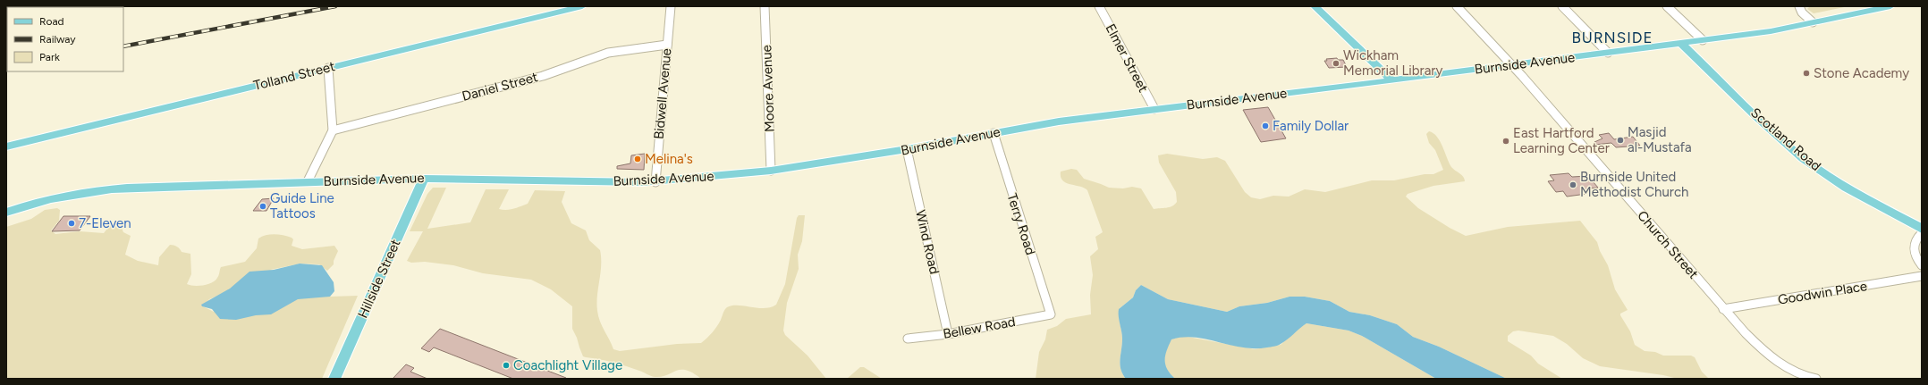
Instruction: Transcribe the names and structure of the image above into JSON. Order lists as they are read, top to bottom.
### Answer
{
  "streets": {
    "main road": [
      "Burnside Avenue",
      "Tolland Street",
      "Scotland Road",
      "Hillside Street"
    ],
    "street": [
      "Elmer Street",
      "Daniel Street",
      "Moore Avenue",
      "Bidwell Avenue",
      "Terry Road",
      "Wind Road",
      "Church Street",
      "Goodwin Place",
      "Bellew Road"
    ]
  },
  "crossings": [
    ["Elmer Street", "Burnside Avenue"],
    ["Burnside Avenue", "Moore Avenue"],
    ["Burnside Avenue", "Bidwell Avenue"],
    ["Burnside Avenue", "Scotland Road"],
    ["Burnside Avenue", "Terry Road"],
    ["Burnside Avenue", "Wind Road"],
    ["Burnside Avenue", "Church Street"],
    ["Burnside Avenue", "Hillside Street"],
    ["Daniel Street", "Bidwell Avenue"],
    ["Terry Road", "Bellew Road"],
    ["Wind Road", "Bellew Road"],
    ["Church Street", "Goodwin Place"]
  ],
  "districts": ["BURNSIDE"],
  "places": [
    "Wickham Memorial Library",
    "Stone Academy",
    "Family Dollar",
    "Masjid al-Mustafa",
    "East Hartford Learning Center",
    "Melina's",
    "Burnside United Methodist Church",
    "Guide Line Tattoos",
    "7-Eleven",
    "Coachlight Village"
  ],
  "legend": ["Road", "Railway", "Park"]
}
